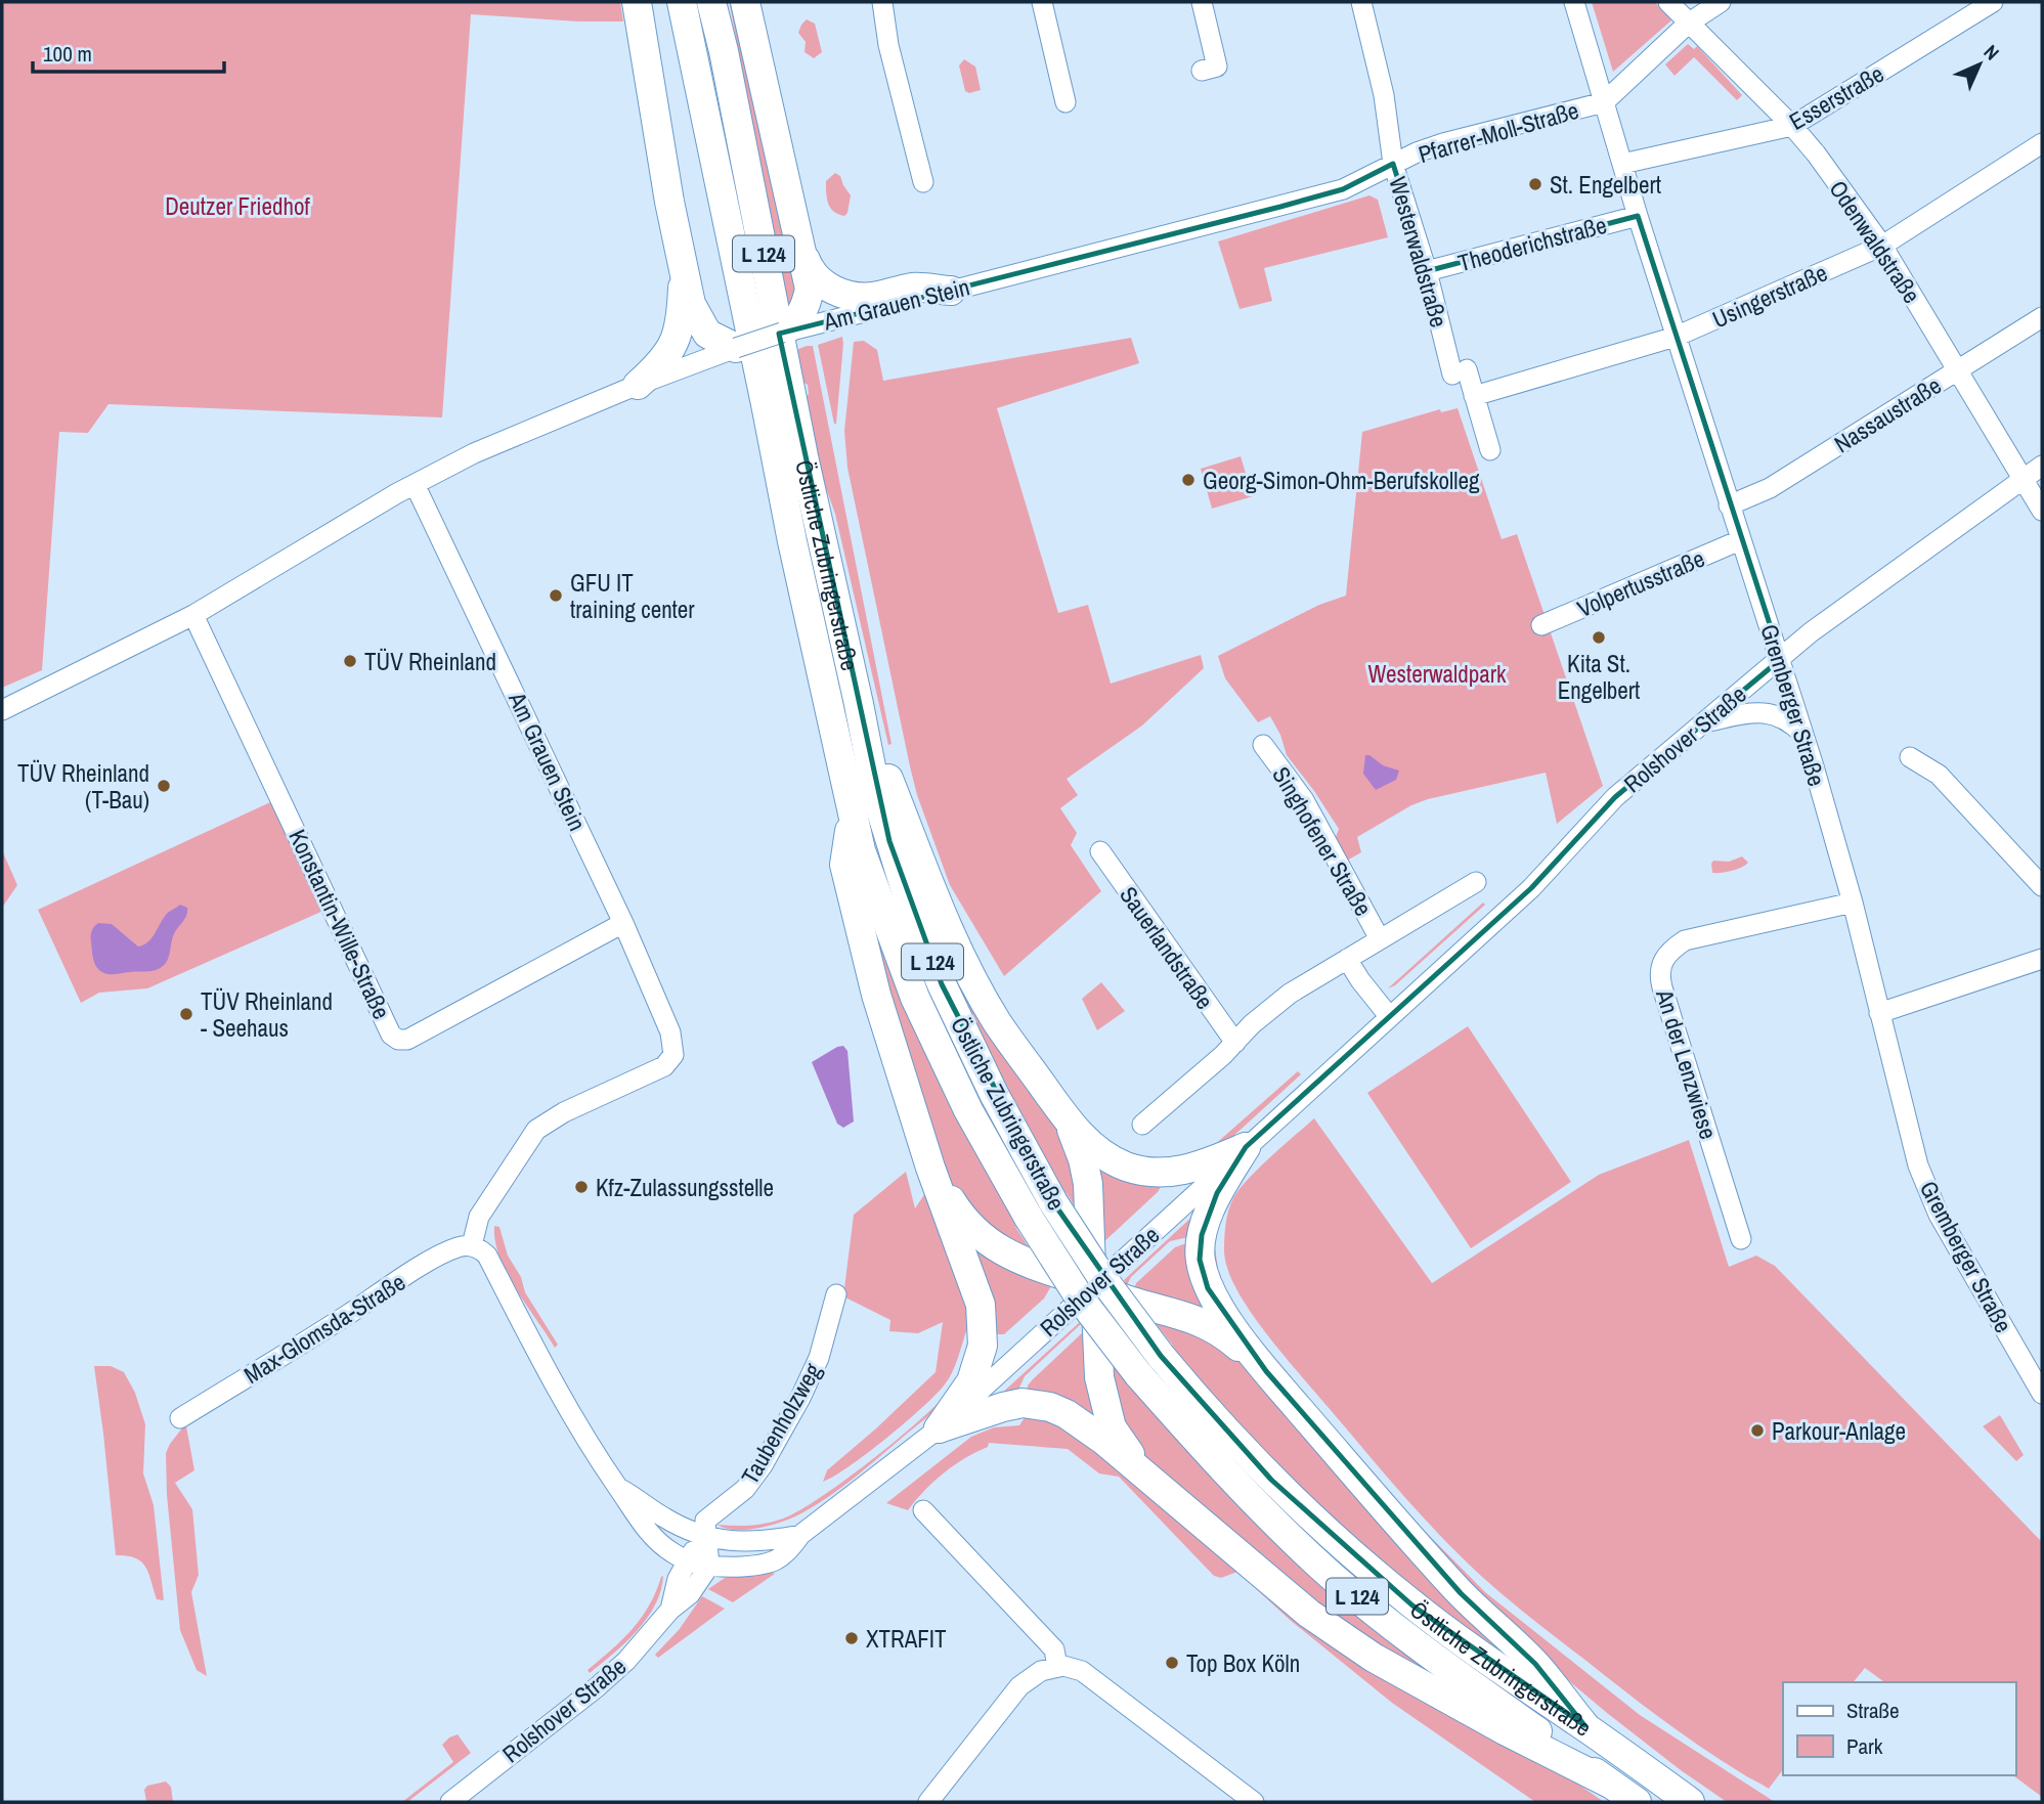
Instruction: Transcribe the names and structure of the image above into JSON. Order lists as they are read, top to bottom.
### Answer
{
  "streets": {
    "highway": ["L 124", "Östliche Zubringerstraße"],
    "street": [
      "Esserstraße",
      "Pfarrer-Moll-Straße",
      "Odenwaldstraße",
      "Theoderichstraße",
      "Westerwaldstraße",
      "Usingerstraße",
      "Am Grauen Stein",
      "Nassaustraße",
      "Volpertusstraße",
      "Gremberger Straße",
      "Rolshover Straße",
      "Singhofener Straße",
      "Konstantin-Wille-Straße",
      "Sauerlandstraße",
      "An der Lenzwiese",
      "Max-Glomsda-Straße",
      "Taubenholzweg"
    ]
  },
  "crossings": [
    ["Esserstraße", "Odenwaldstraße"],
    ["Esserstraße", "Gremberger Straße"],
    ["Pfarrer-Moll-Straße", "Westerwaldstraße"],
    ["Pfarrer-Moll-Straße", "Am Grauen Stein"],
    ["Pfarrer-Moll-Straße", "Gremberger Straße"],
    ["Odenwaldstraße", "Usingerstraße"],
    ["Odenwaldstraße", "Nassaustraße"],
    ["Odenwaldstraße", "Rolshover Straße"],
    ["Theoderichstraße", "Westerwaldstraße"],
    ["Theoderichstraße", "Gremberger Straße"],
    ["Westerwaldstraße", "Usingerstraße"],
    ["Westerwaldstraße", "Am Grauen Stein"],
    ["Usingerstraße", "Gremberger Straße"],
    ["Am Grauen Stein", "Konstantin-Wille-Straße"],
    ["Nassaustraße", "Gremberger Straße"],
    ["Volpertusstraße", "Gremberger Straße"],
    ["Gremberger Straße", "Rolshover Straße"],
    ["Gremberger Straße", "An der Lenzwiese"],
    ["Rolshover Straße", "Taubenholzweg"]
  ],
  "parks": ["Deutzer Friedhof", "Westerwaldpark"],
  "places": [
    "St. Engelbert",
    "Georg-Simon-Ohm-Berufskolleg",
    "GFU IT training center",
    "Kita St. Engelbert",
    "TÜV Rheinland",
    "TÜV Rheinland (T-Bau)",
    "TÜV Rheinland - Seehaus",
    "Kfz-Zulassungsstelle",
    "Parkour-Anlage",
    "XTRAFIT",
    "Top Box Köln"
  ],
  "legend": ["Straße", "Park"],
  "scale_bar": "100 m",
  "north": "top right"
}
